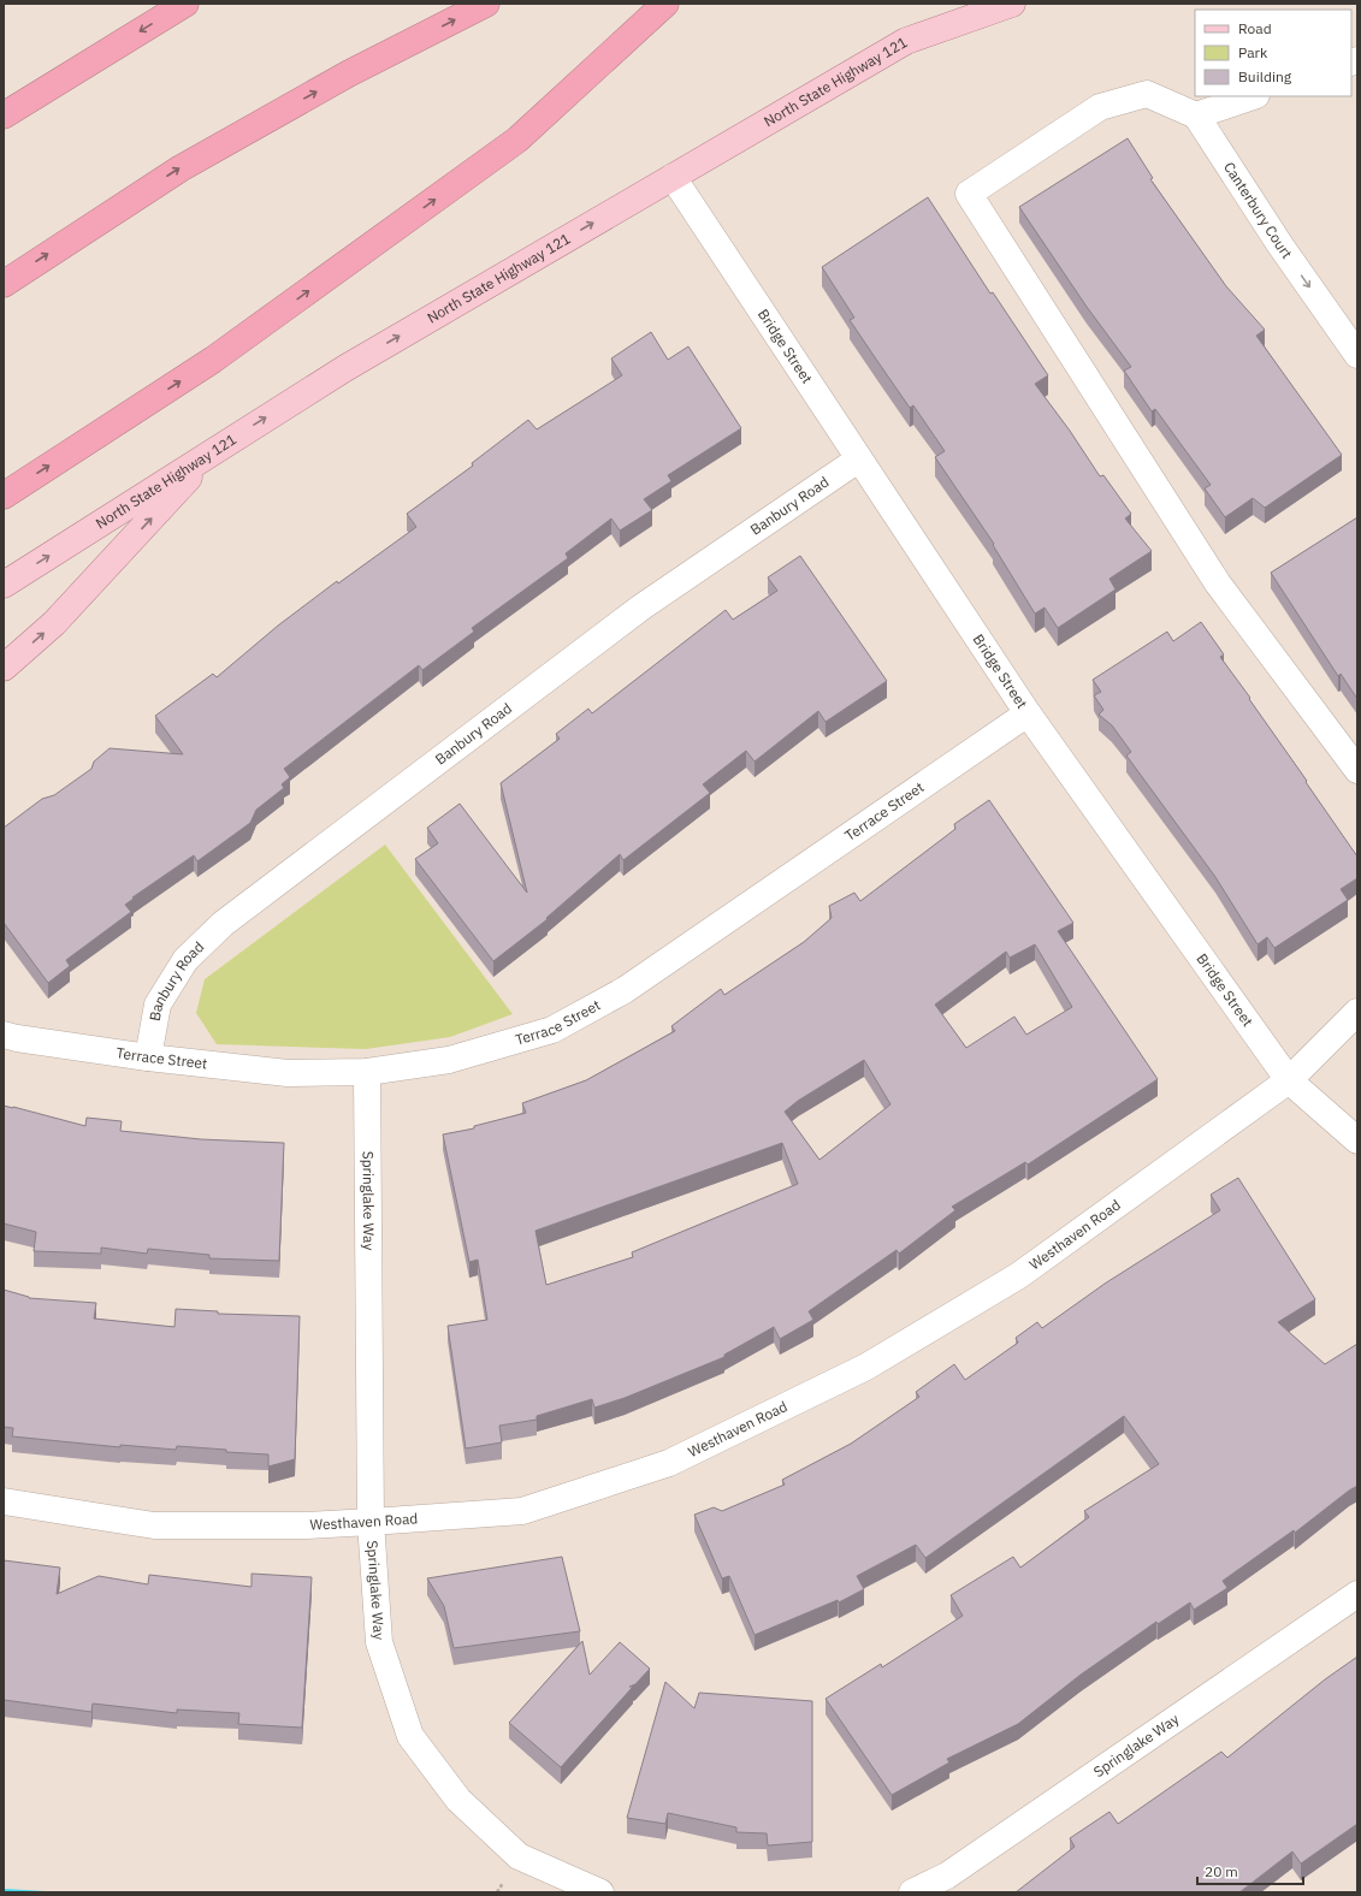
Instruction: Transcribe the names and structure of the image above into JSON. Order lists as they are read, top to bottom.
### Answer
{
  "streets": {
    "main road": ["North State Highway 121"],
    "street": [
      "Canterbury Court",
      "Bridge Street",
      "Banbury Road",
      "Terrace Street",
      "Springlake Way",
      "Westhaven Road"
    ]
  },
  "crossings": [
    ["North State Highway 121", "Bridge Street"],
    ["Bridge Street", "Banbury Road"],
    ["Bridge Street", "Terrace Street"],
    ["Bridge Street", "Westhaven Road"],
    ["Banbury Road", "Terrace Street"],
    ["Terrace Street", "Springlake Way"],
    ["Springlake Way", "Westhaven Road"]
  ],
  "one_way": ["Canterbury Court"],
  "legend": ["Road", "Park", "Building"],
  "scale_bar": "20 m"
}
